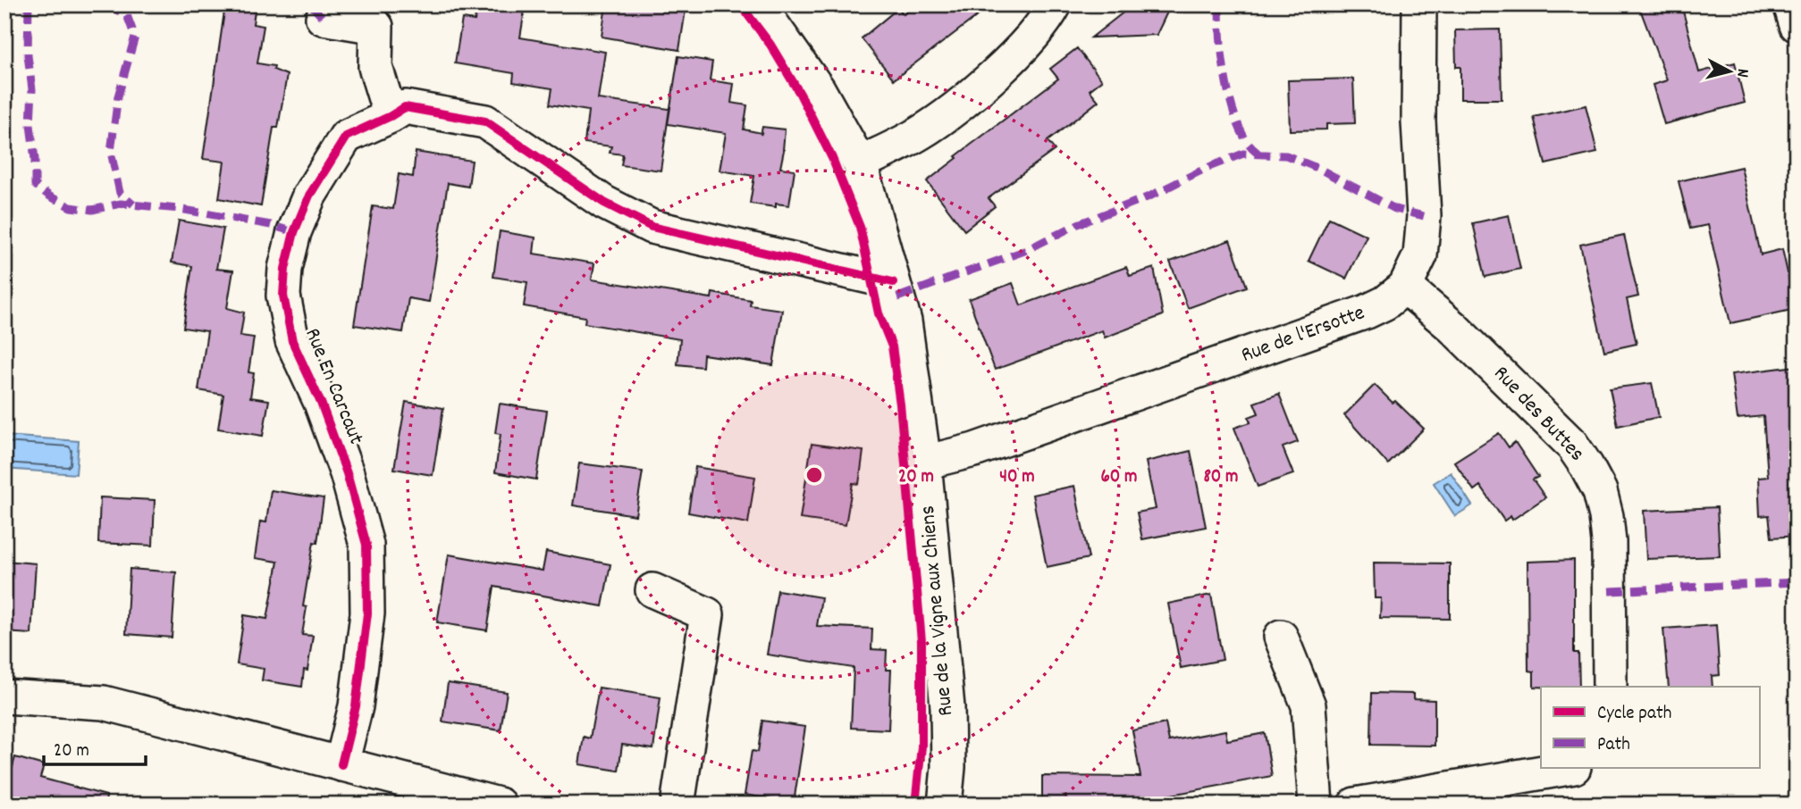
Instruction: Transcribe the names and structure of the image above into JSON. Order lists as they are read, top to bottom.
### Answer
{
  "streets": {
    "street": [
      "Rue de l'Ersotte",
      "Rue En Carcaut",
      "Rue des Buttes",
      "Rue de la Vigne aux Chiens"
    ]
  },
  "crossings": [
    ["Rue de l'Ersotte", "Rue des Buttes"],
    ["Rue de l'Ersotte", "Rue de la Vigne aux Chiens"],
    ["Rue En Carcaut", "Rue de la Vigne aux Chiens"]
  ],
  "legend": ["Cycle path", "Path"],
  "scale_bar": "20 m",
  "north": "right",
  "rings": [
    "20 m",
    "40 m",
    "60 m",
    "80 m"
  ]
}
